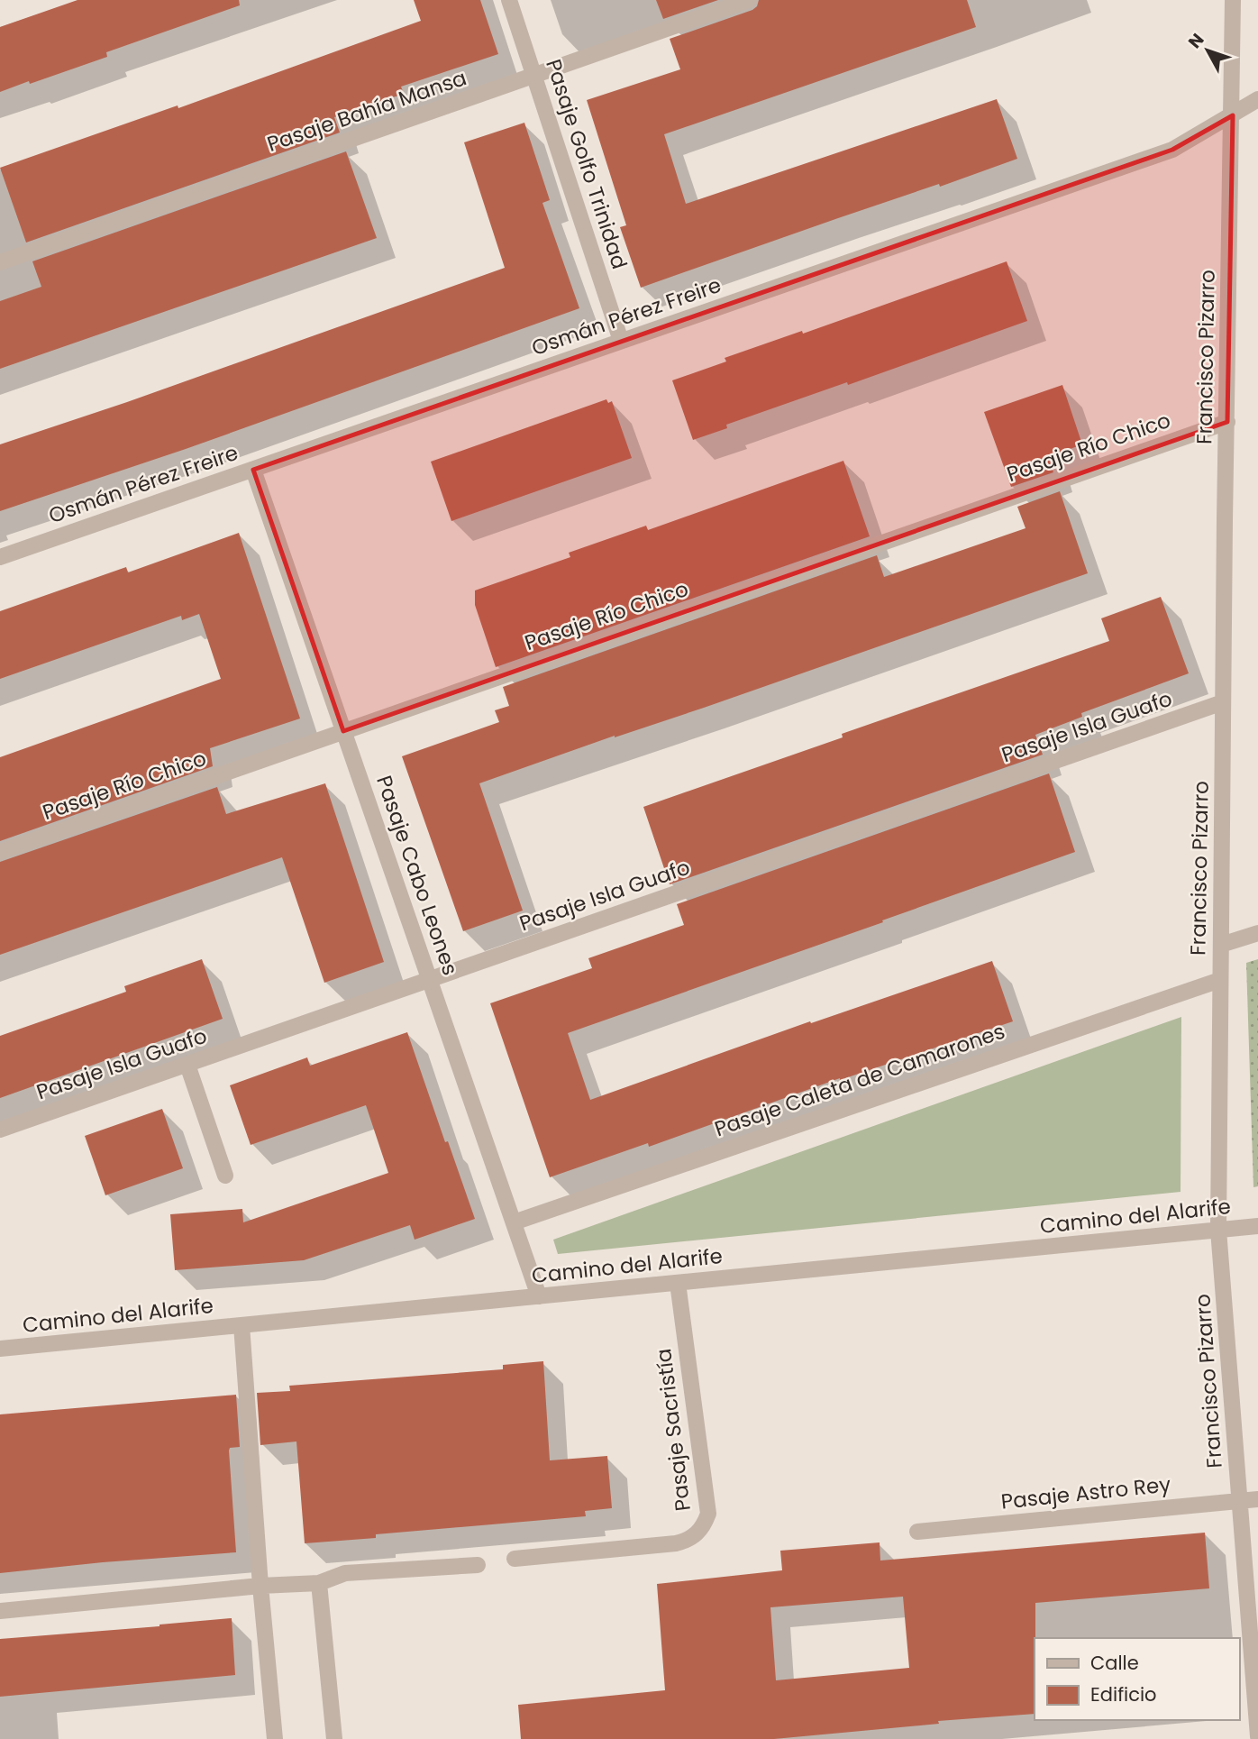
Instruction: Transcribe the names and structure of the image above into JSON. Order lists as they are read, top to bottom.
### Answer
{
  "streets": {
    "street": [
      "Pasaje Bahía Mansa",
      "Pasaje Golfo Trinidad",
      "Osmán Pérez Freire",
      "Francisco Pizarro",
      "Pasaje Río Chico",
      "Pasaje Isla Guafo",
      "Pasaje Cabo Leones",
      "Pasaje Caleta de Camarones",
      "Camino del Alarife",
      "Pasaje Sacristía",
      "Pasaje Astro Rey"
    ]
  },
  "crossings": [
    ["Pasaje Bahía Mansa", "Pasaje Golfo Trinidad"],
    ["Pasaje Golfo Trinidad", "Osmán Pérez Freire"],
    ["Osmán Pérez Freire", "Francisco Pizarro"],
    ["Osmán Pérez Freire", "Pasaje Cabo Leones"],
    ["Francisco Pizarro", "Pasaje Río Chico"],
    ["Francisco Pizarro", "Pasaje Isla Guafo"],
    ["Francisco Pizarro", "Pasaje Caleta de Camarones"],
    ["Francisco Pizarro", "Camino del Alarife"],
    ["Francisco Pizarro", "Pasaje Astro Rey"],
    ["Pasaje Río Chico", "Pasaje Cabo Leones"],
    ["Pasaje Isla Guafo", "Pasaje Cabo Leones"],
    ["Pasaje Cabo Leones", "Pasaje Caleta de Camarones"],
    ["Pasaje Cabo Leones", "Camino del Alarife"],
    ["Camino del Alarife", "Pasaje Sacristía"]
  ],
  "legend": ["Calle", "Edificio"],
  "north": "top left"
}
